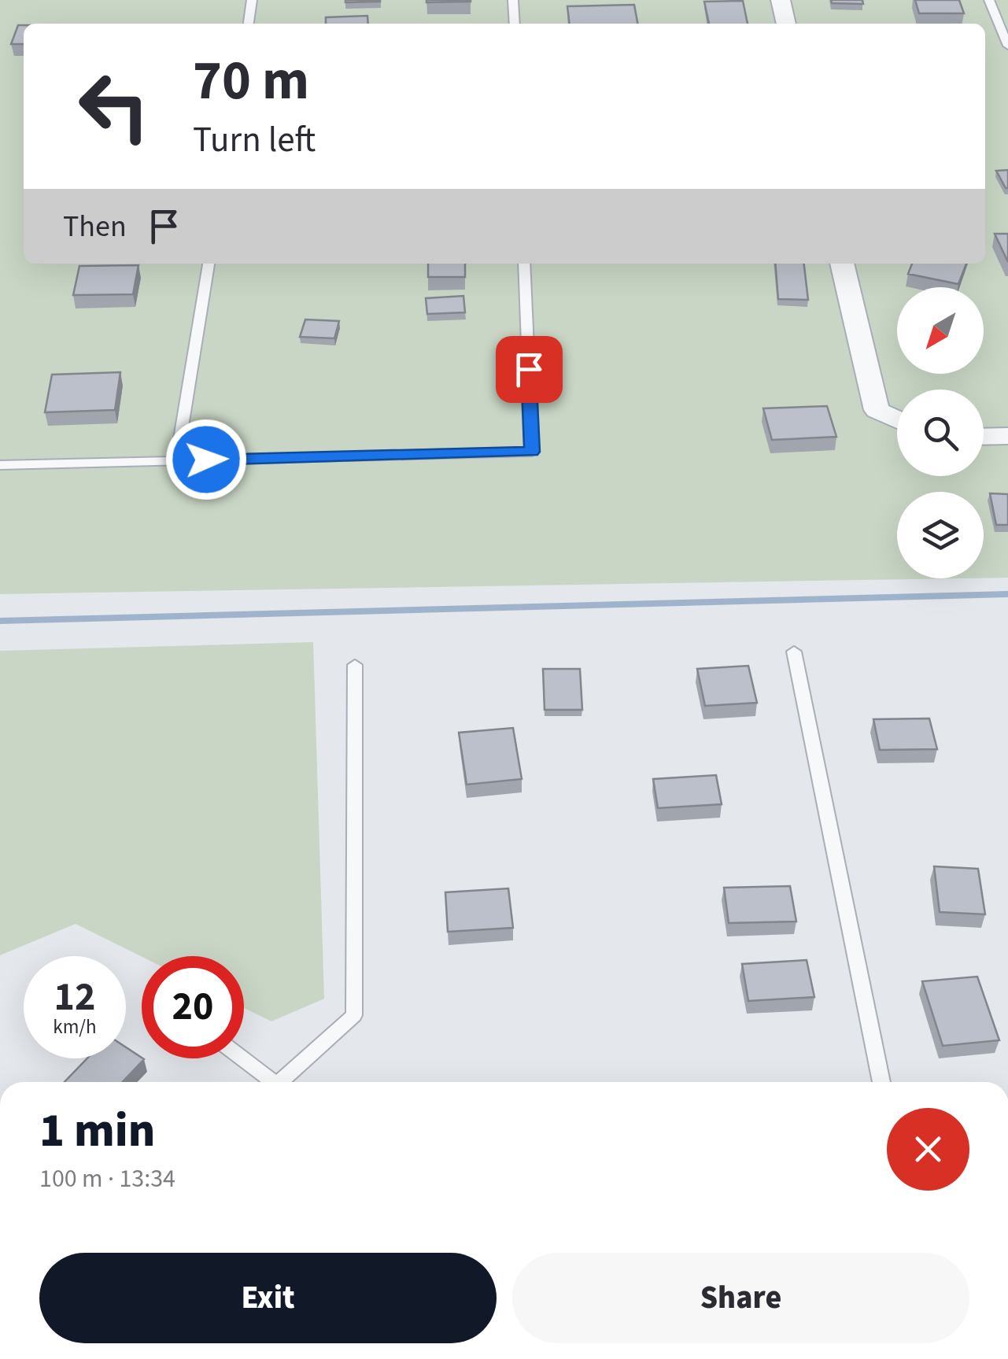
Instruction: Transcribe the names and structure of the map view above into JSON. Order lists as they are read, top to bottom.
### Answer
{
  "north": "bottom left",
  "page": {
    "turn": ["70 m", "Turn left"],
    "then": "Then",
    "speed": "12 km/h",
    "limit": "20",
    "heading": ["1 min", "100 m · 13:34"],
    "buttons": ["Exit", "Share"]
  }
}
